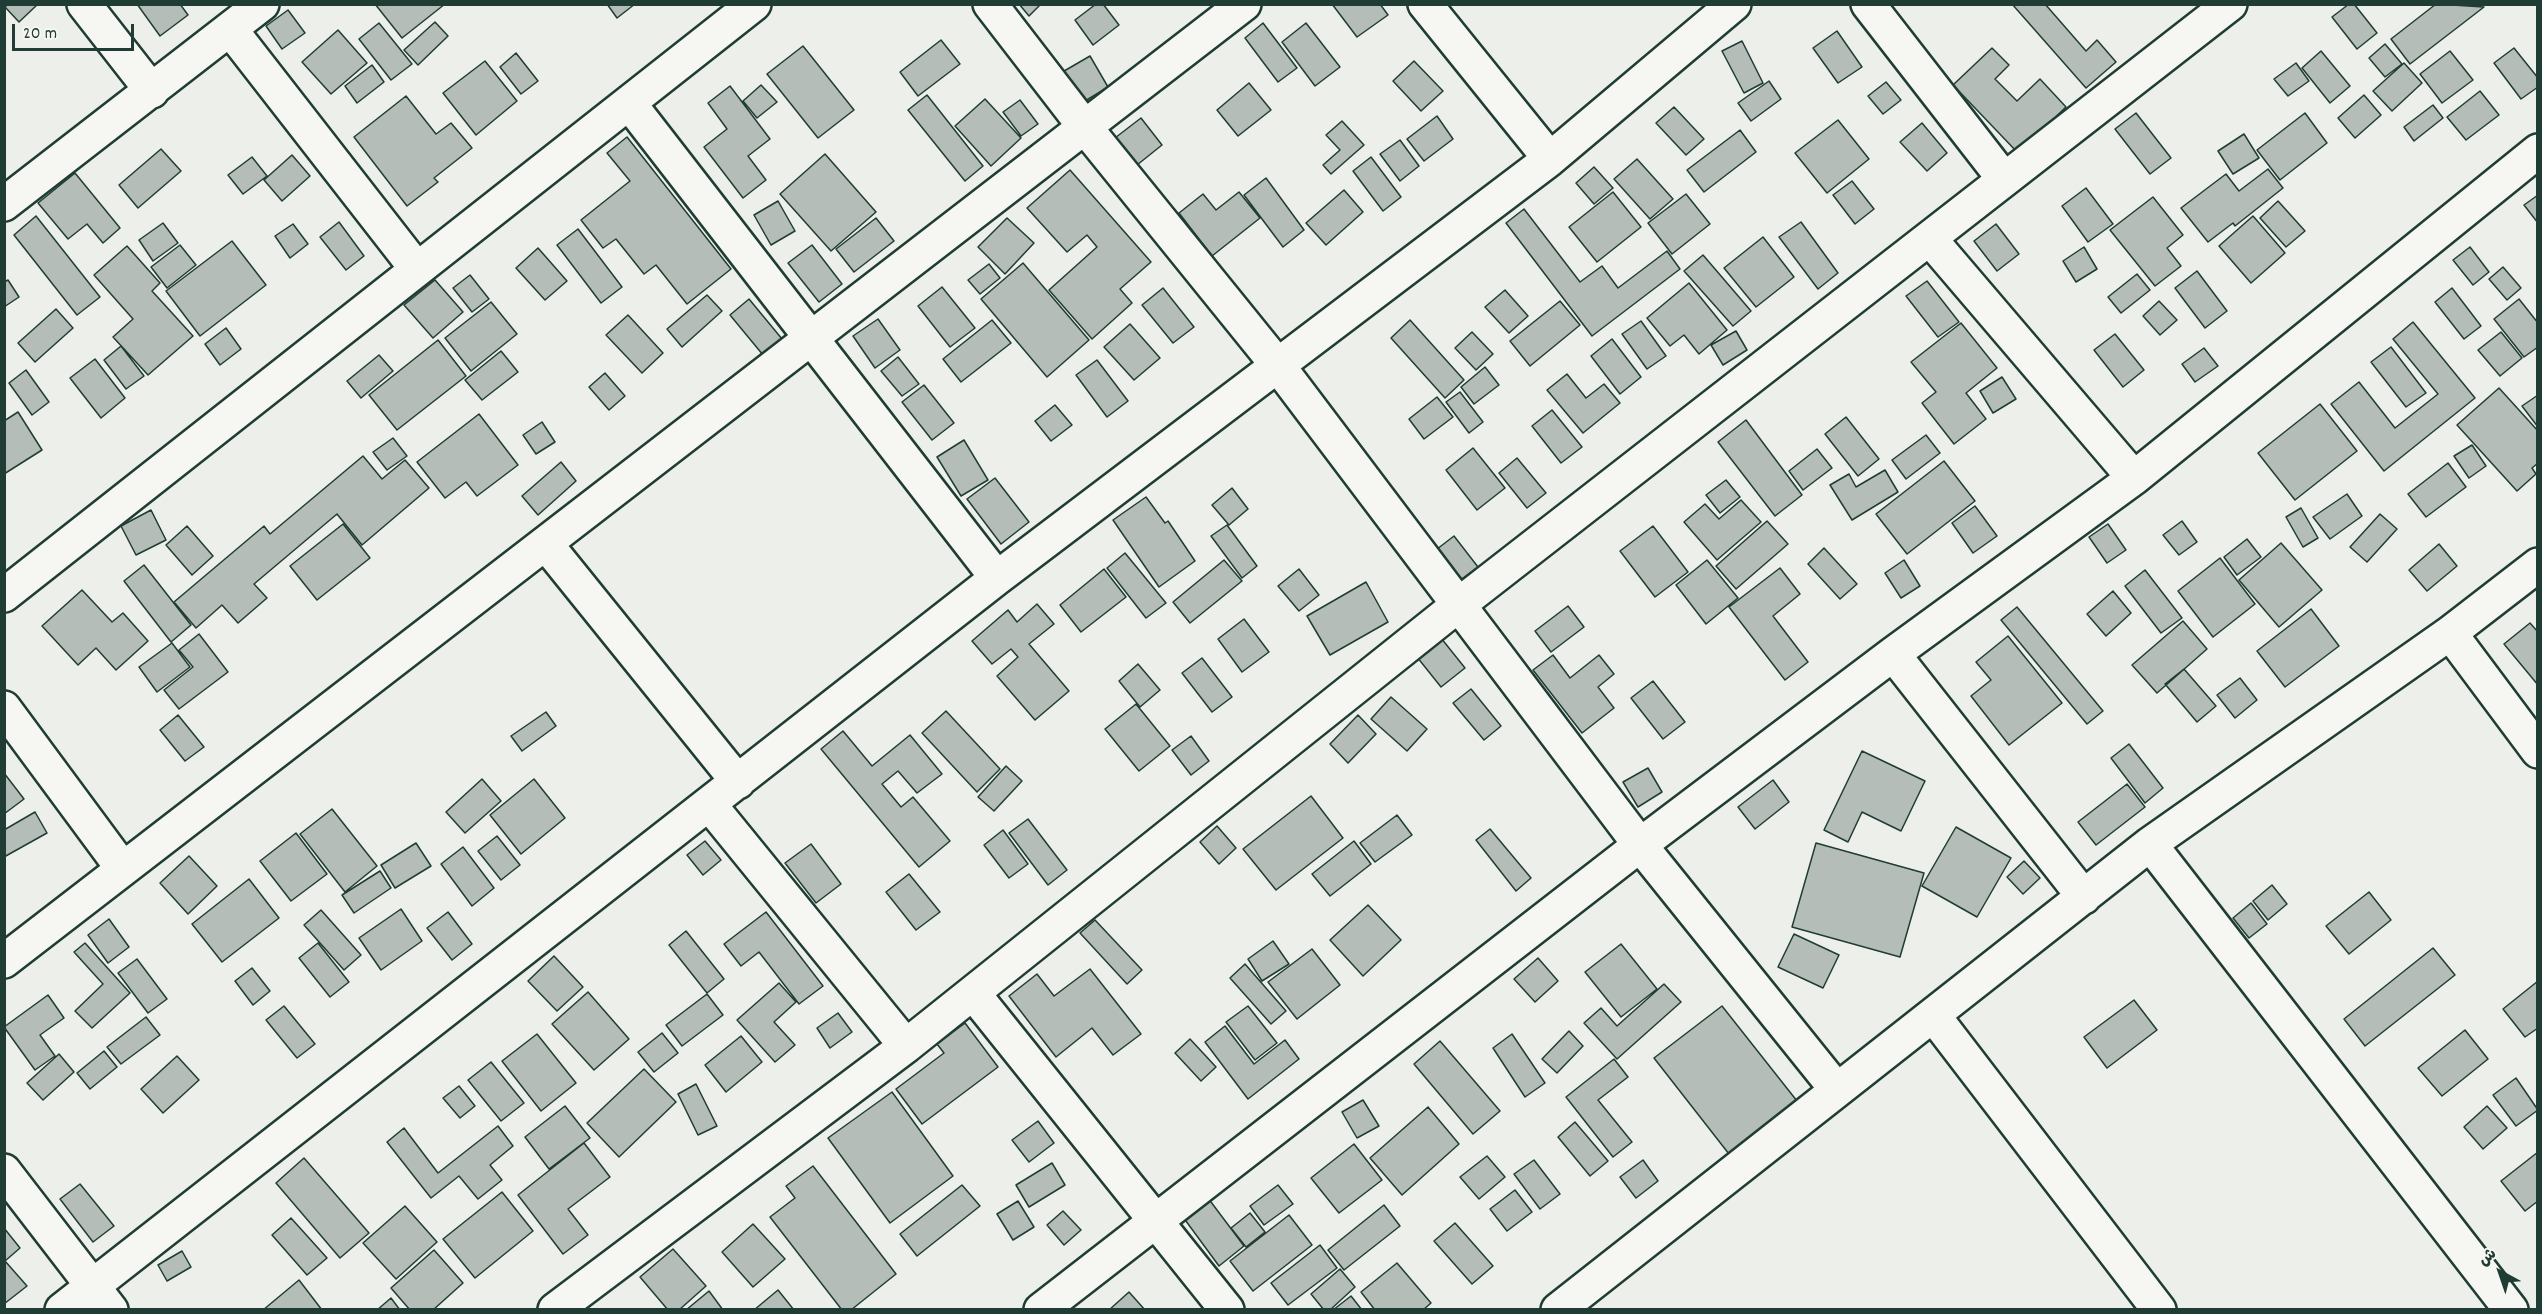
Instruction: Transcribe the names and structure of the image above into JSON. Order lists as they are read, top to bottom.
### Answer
{
  "scale_bar": "20 m",
  "north": "top left"
}
